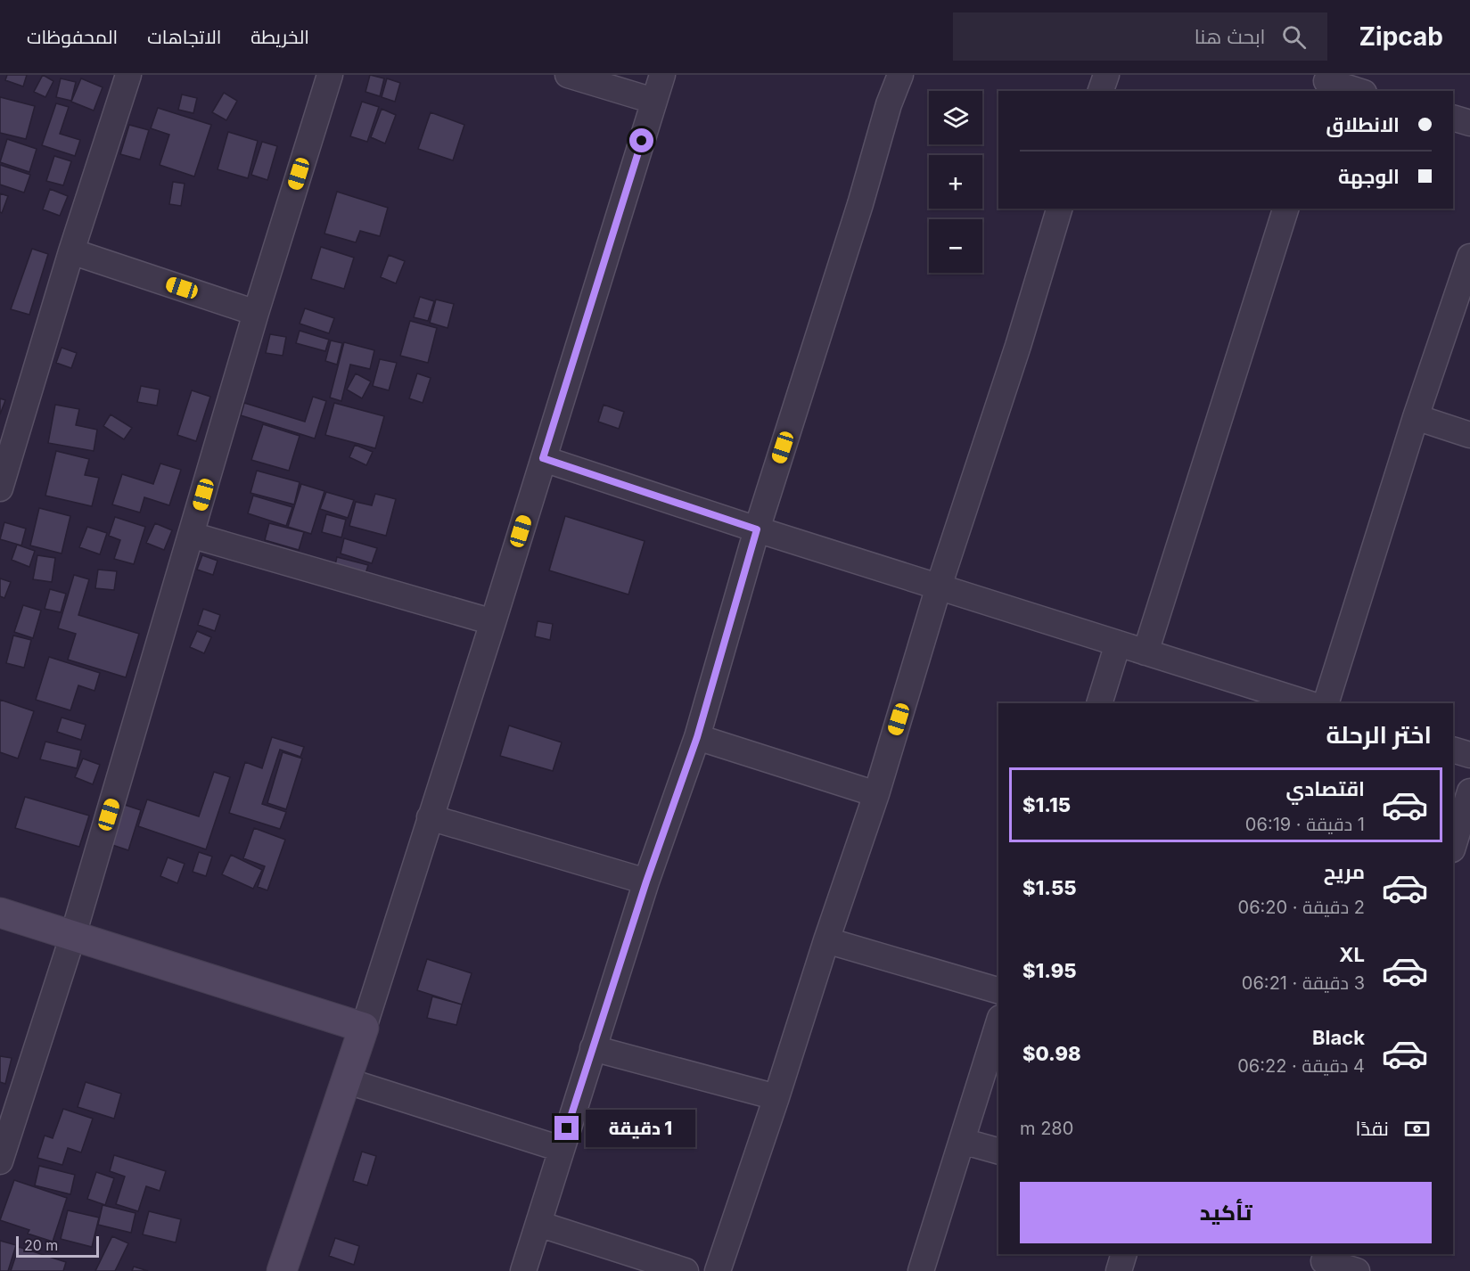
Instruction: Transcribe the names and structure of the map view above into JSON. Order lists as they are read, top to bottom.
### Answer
{
  "scale_bar": "20 m",
  "page": {
    "header": "Zipcab",
    "search": "ابحث هنا",
    "nav": ["الخريطة", "الاتجاهات", "المحفوظات"],
    "map_buttons": ["+", "−"],
    "banner": ["الانطلاق", "الوجهة"],
    "heading": "اختر الرحلة",
    "list": [
      {
        "name": "اقتصادي",
        "note": "1 دقيقة · 06:19",
        "value": "$1.15"
      },
      {
        "name": "مريح",
        "note": "2 دقيقة · 06:20",
        "value": "$1.55"
      },
      {
        "name": "XL",
        "note": "3 دقيقة · 06:21",
        "value": "$1.95"
      },
      {
        "name": "Black",
        "note": "4 دقيقة · 06:22",
        "value": "$0.98"
      }
    ],
    "pay": ["نقدًا", "280 m"],
    "bubble": "1 دقيقة",
    "buttons": "تأكيد",
    "scale": "20 m"
  }
}
